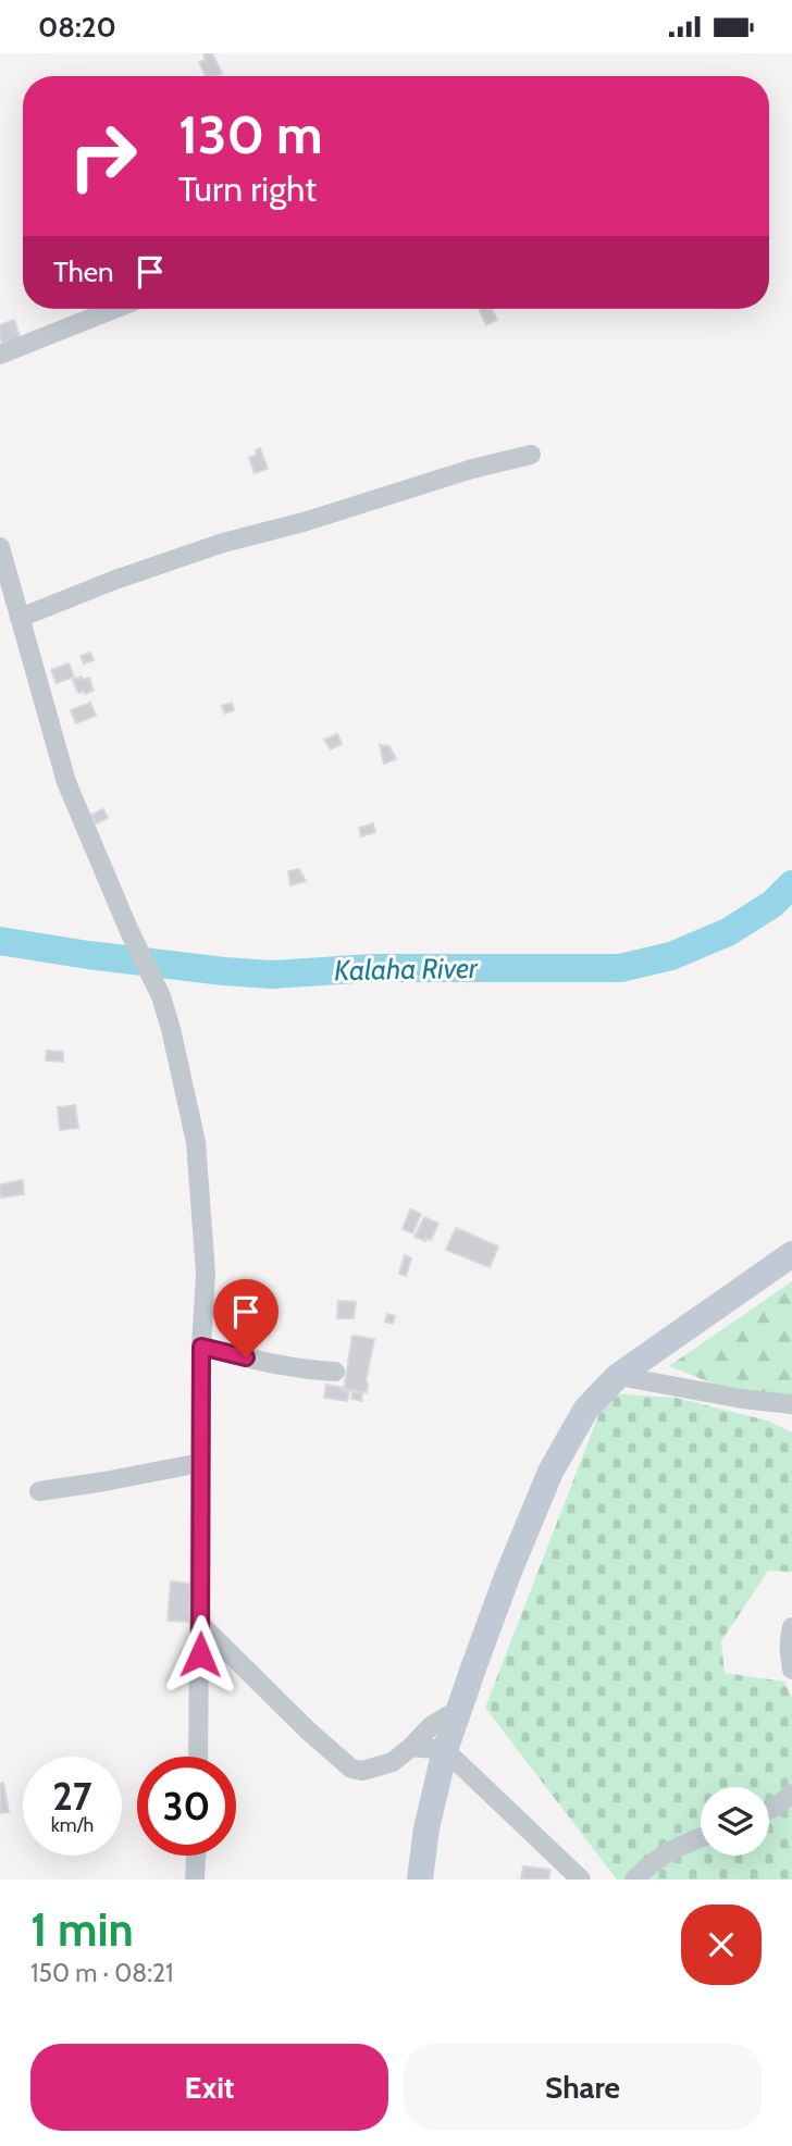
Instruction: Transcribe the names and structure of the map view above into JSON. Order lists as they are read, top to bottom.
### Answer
{
  "water": ["Kalaha River"],
  "page": {
    "status": "08:20",
    "turn": ["130 m", "Turn right"],
    "then": "Then",
    "speed": "27 km/h",
    "limit": "30",
    "heading": ["1 min", "150 m · 08:21"],
    "buttons": ["Exit", "Share"]
  }
}
